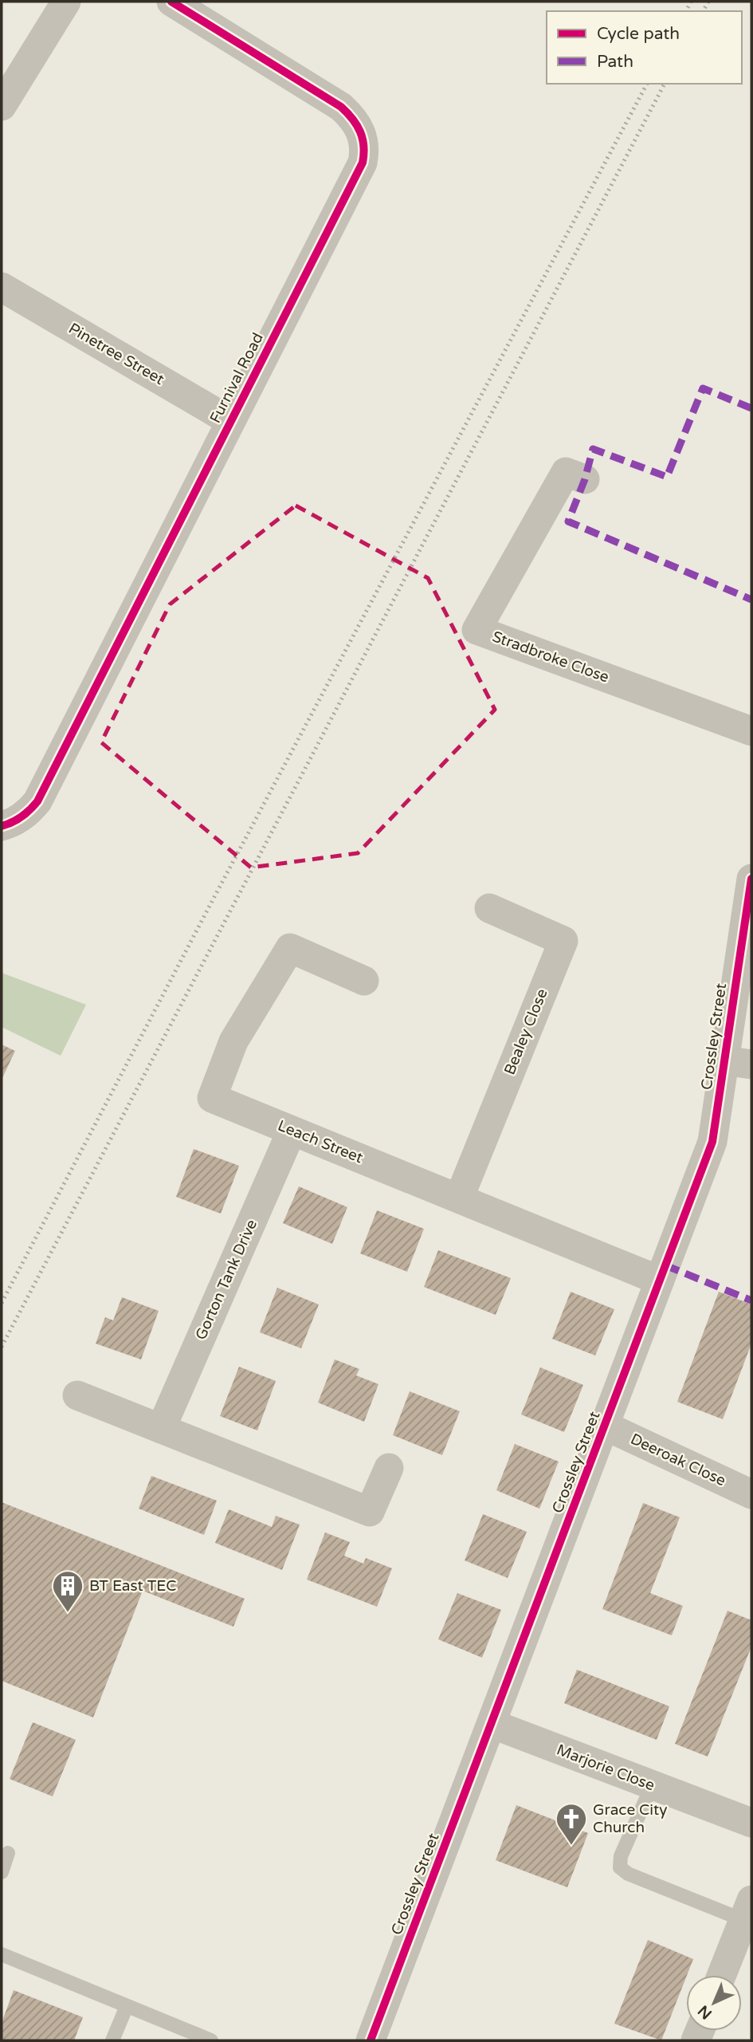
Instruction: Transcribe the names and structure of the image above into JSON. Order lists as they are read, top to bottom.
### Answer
{
  "streets": {
    "street": [
      "Pinetree Street",
      "Furnival Road",
      "Stradbroke Close",
      "Bealey Close",
      "Crossley Street",
      "Leach Street",
      "Gorton Tank Drive",
      "Deeroak Close",
      "Marjorie Close"
    ]
  },
  "crossings": [
    ["Pinetree Street", "Furnival Road"],
    ["Bealey Close", "Leach Street"],
    ["Crossley Street", "Leach Street"],
    ["Crossley Street", "Deeroak Close"],
    ["Crossley Street", "Marjorie Close"],
    ["Leach Street", "Gorton Tank Drive"]
  ],
  "places": {
    "building": ["BT East TEC"],
    "church": ["Grace City Church"]
  },
  "legend": ["Cycle path", "Path"],
  "north": "bottom left"
}
